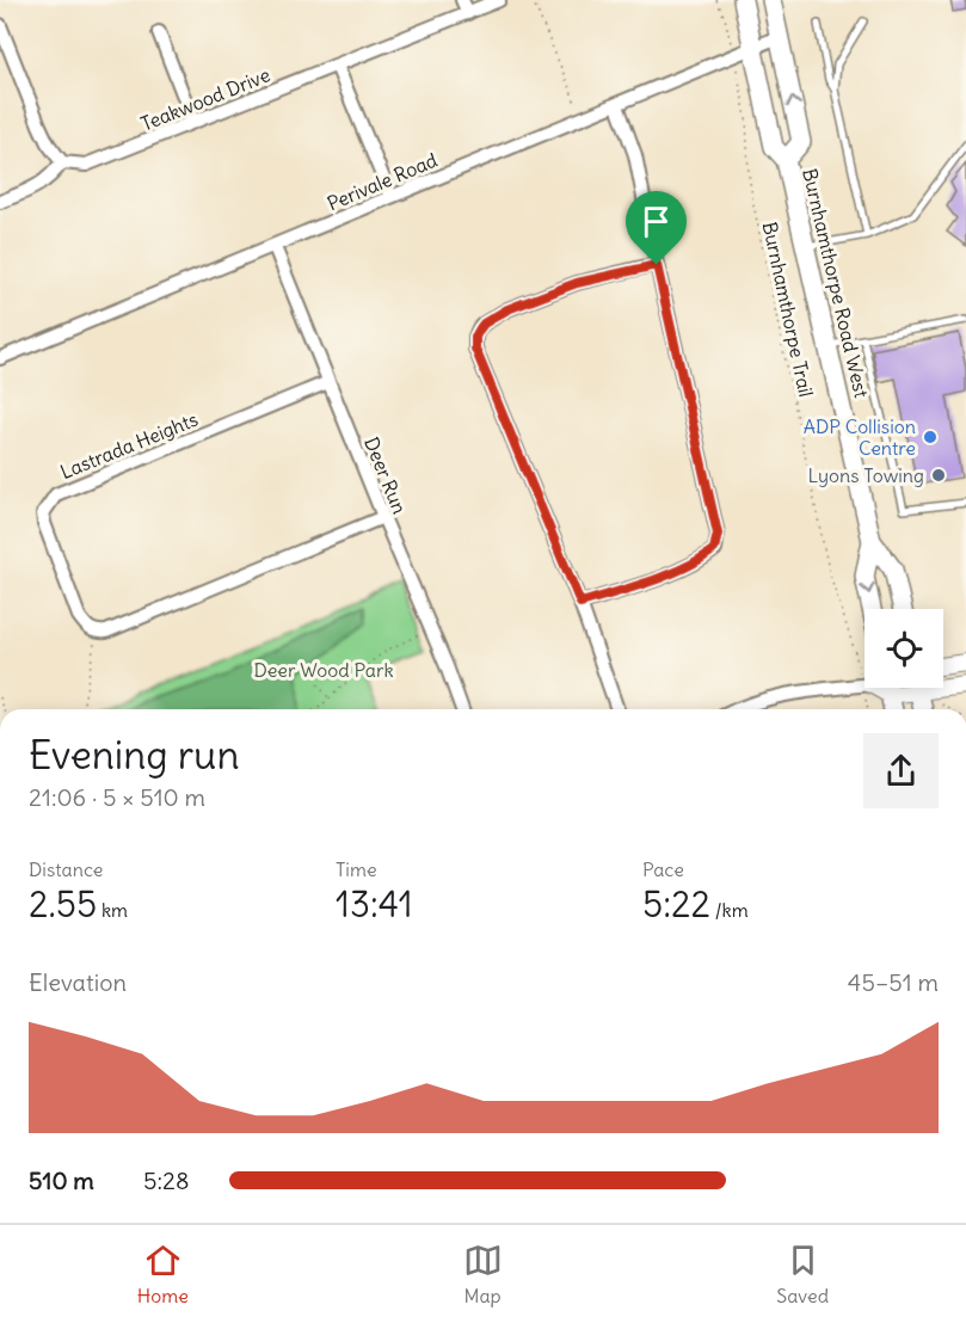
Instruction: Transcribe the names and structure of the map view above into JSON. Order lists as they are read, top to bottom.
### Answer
{
  "streets": {
    "main road": ["Burnhamthorpe Road West"],
    "street": [
      "Teakwood Drive",
      "Perivale Road",
      "Lastrada Heights",
      "Deer Run"
    ],
    "path": ["Burnhamthorpe Trail"]
  },
  "crossings": [
    ["Perivale Road", "Burnhamthorpe Road West"],
    ["Perivale Road", "Deer Run"],
    ["Lastrada Heights", "Deer Run"]
  ],
  "parks": ["Deer Wood Park"],
  "places": ["ADP Collision Centre", "Lyons Towing"],
  "page": {
    "heading": ["Evening run", "21:06 · 5 × 510 m"],
    "stats": [
      ["Distance", "2.55 km"],
      ["Time", "13:41"],
      ["Pace", "5:22 /km"]
    ],
    "chart": ["Elevation", "45–51 m"],
    "list": [
      {
        "name": "510 m",
        "note": "5:28"
      }
    ],
    "tabs": ["Home", "Map", "Saved"]
  }
}
